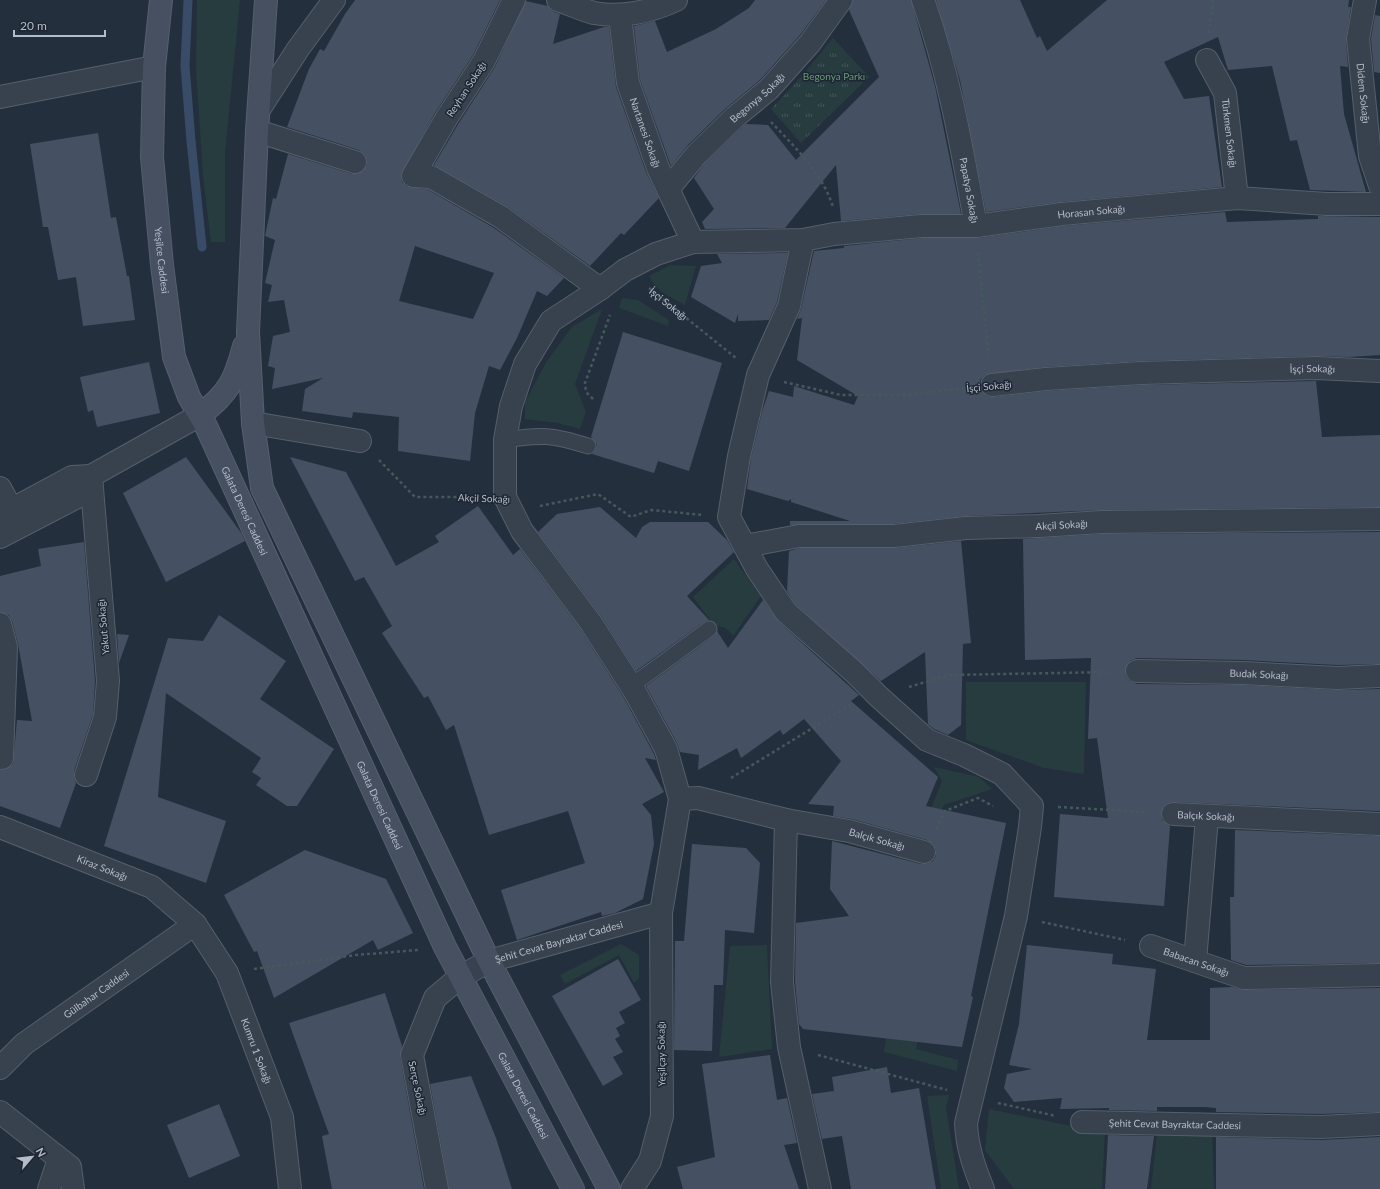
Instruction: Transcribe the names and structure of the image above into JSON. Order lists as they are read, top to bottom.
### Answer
{
  "streets": {
    "main road": ["Yeşilce Caddesi", "Galata Deresi Caddesi"],
    "street": [
      "Reyhan Sokağı",
      "Didem Sokağı",
      "Begonya Sokağı",
      "Nartanesi Sokağı",
      "Türkmen Sokağı",
      "Papatya Sokağı",
      "Horasan Sokağı",
      "İşçi Sokağı",
      "Akçil Sokağı",
      "Yakut Sokağı",
      "Budak Sokağı",
      "Balçık Sokağı",
      "Kiraz Sokağı",
      "Şehit Cevat Bayraktar Caddesi",
      "Babacan Sokağı",
      "Gülbahar Caddesi",
      "Kumru 1 Sokağı",
      "Yeşilçay Sokağı",
      "Serçe Sokağı"
    ]
  },
  "crossings": [
    ["Reyhan Sokağı", "Horasan Sokağı"],
    ["Begonya Sokağı", "Nartanesi Sokağı"],
    ["Nartanesi Sokağı", "Horasan Sokağı"],
    ["Türkmen Sokağı", "Horasan Sokağı"],
    ["Papatya Sokağı", "Horasan Sokağı"],
    ["Papatya Sokağı", "İşçi Sokağı"],
    ["Horasan Sokağı", "Akçil Sokağı"],
    ["Yeşilce Caddesi", "Galata Deresi Caddesi"],
    ["Galata Deresi Caddesi", "Şehit Cevat Bayraktar Caddesi"],
    ["Galata Deresi Caddesi", "Serçe Sokağı"],
    ["Balçık Sokağı", "Yeşilçay Sokağı"],
    ["Kiraz Sokağı", "Gülbahar Caddesi"],
    ["Kiraz Sokağı", "Kumru 1 Sokağı"],
    ["Şehit Cevat Bayraktar Caddesi", "Yeşilçay Sokağı"],
    ["Şehit Cevat Bayraktar Caddesi", "Serçe Sokağı"],
    ["Gülbahar Caddesi", "Kumru 1 Sokağı"]
  ],
  "parks": ["Begonya Parkı"],
  "scale_bar": "20 m",
  "north": "top right"
}
